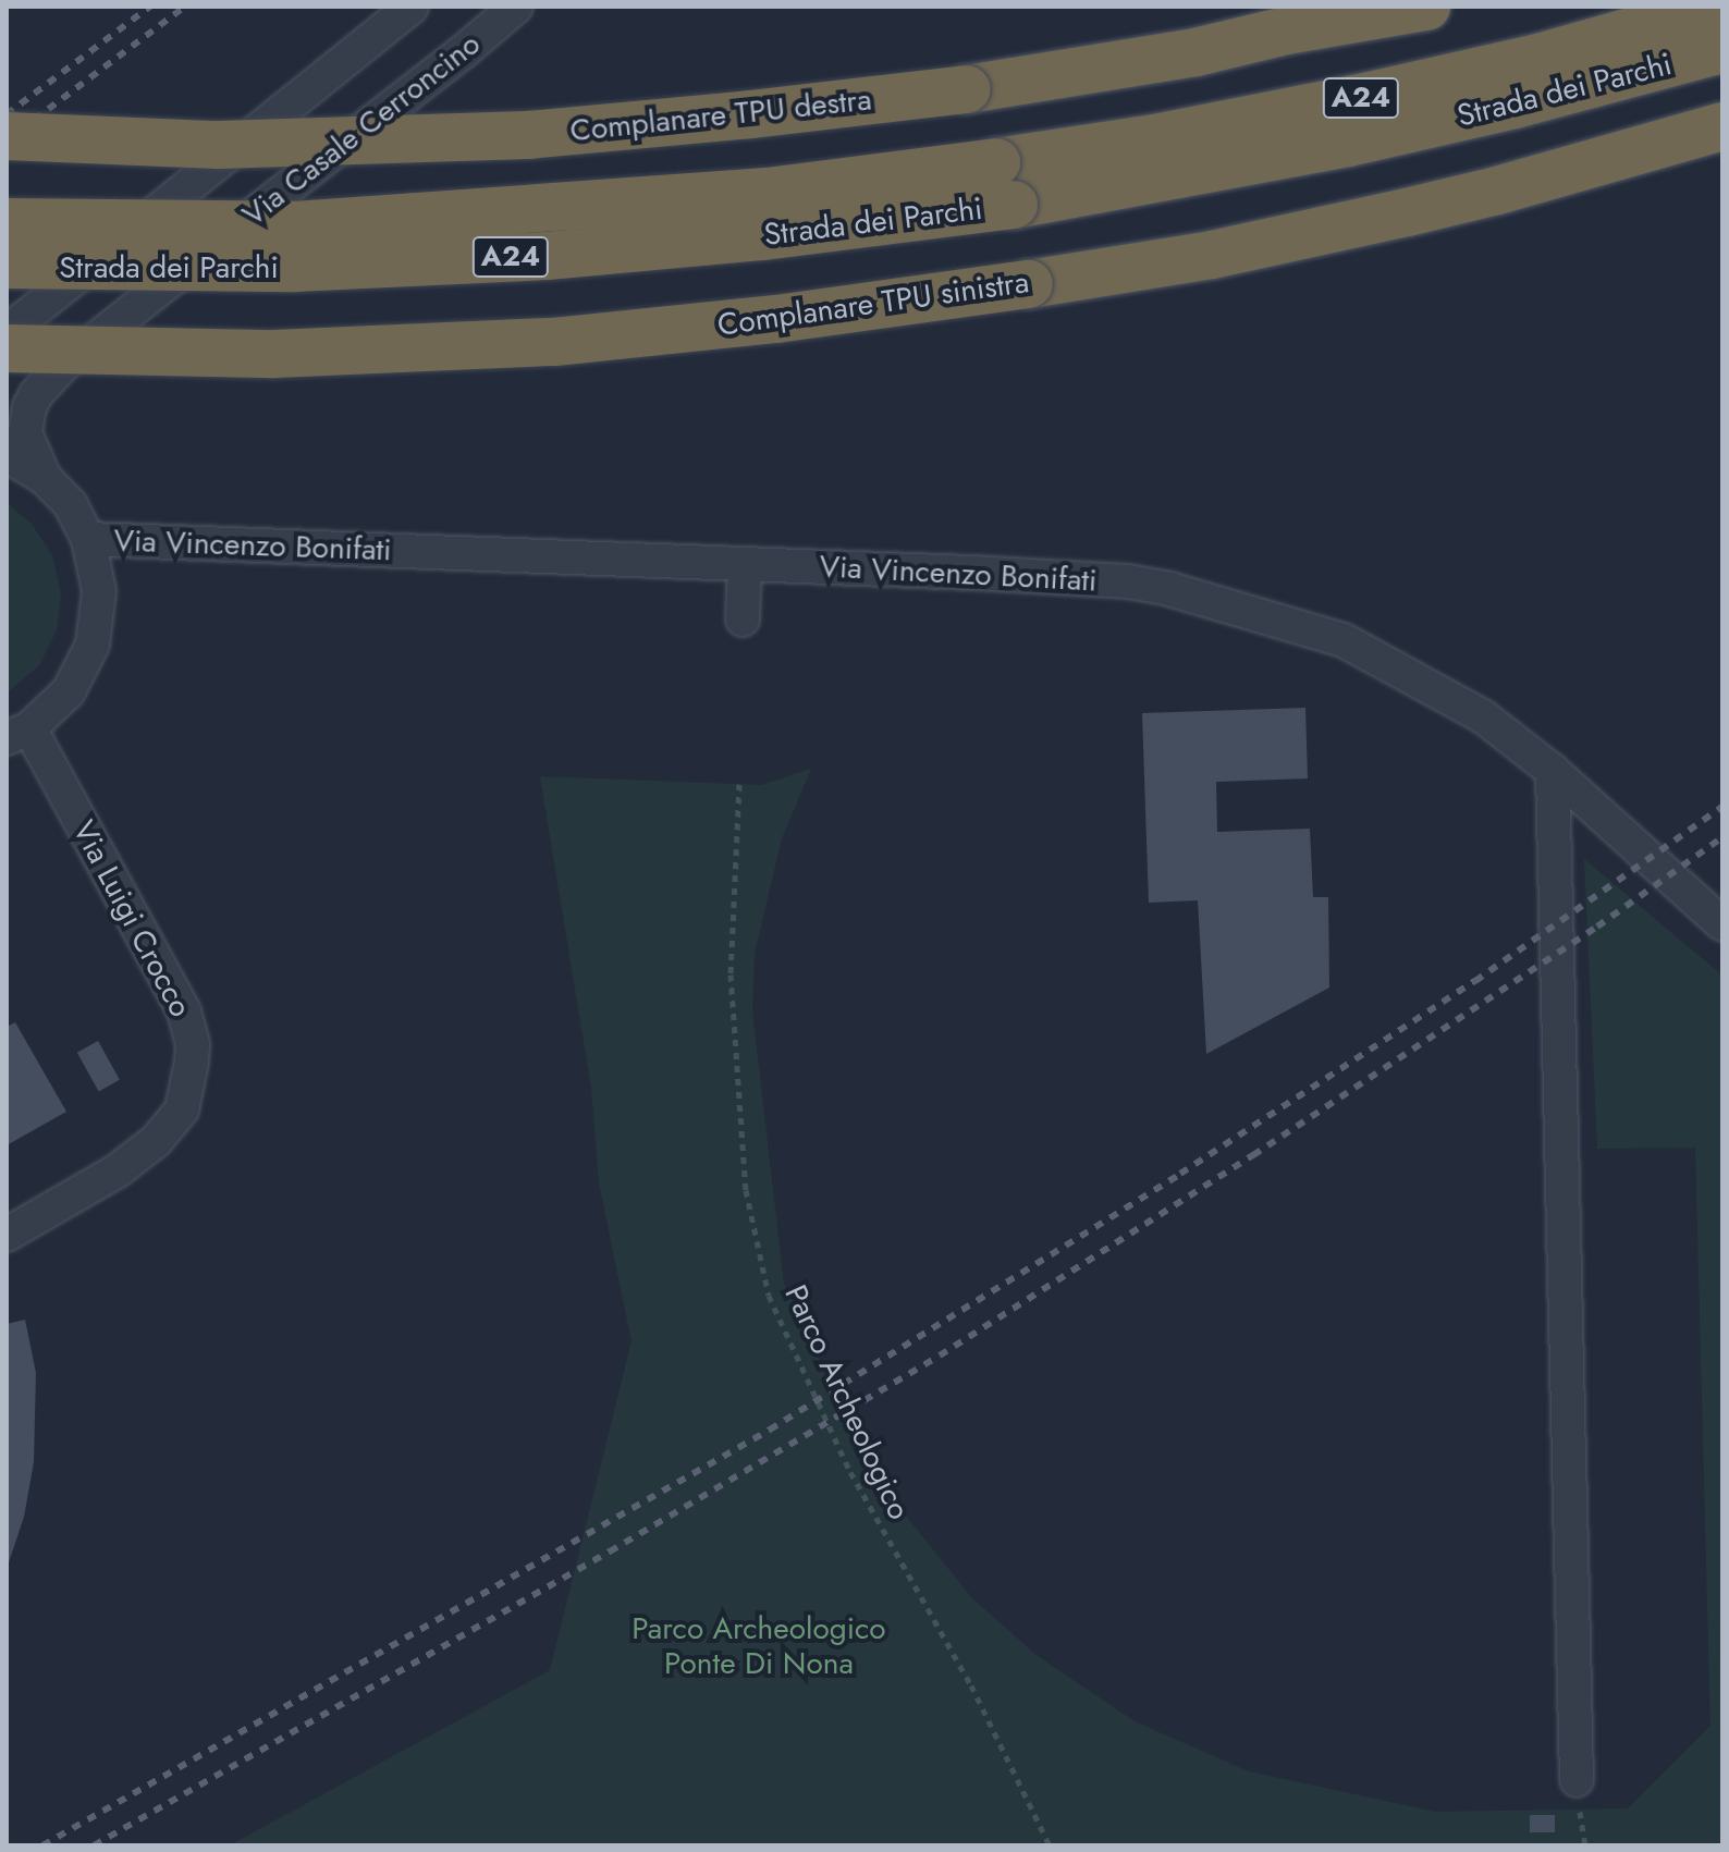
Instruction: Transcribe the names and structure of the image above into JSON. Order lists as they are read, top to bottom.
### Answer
{
  "streets": {
    "highway": [
      "Strada dei Parchi",
      "A24",
      "Complanare TPU destra",
      "Complanare TPU sinistra"
    ],
    "street": ["Via Casale Cerroncino", "Via Vincenzo Bonifati", "Via Luigi Crocco"],
    "path": ["Parco Archeologico"]
  },
  "parks": ["Parco Archeologico Ponte Di Nona"]
}
